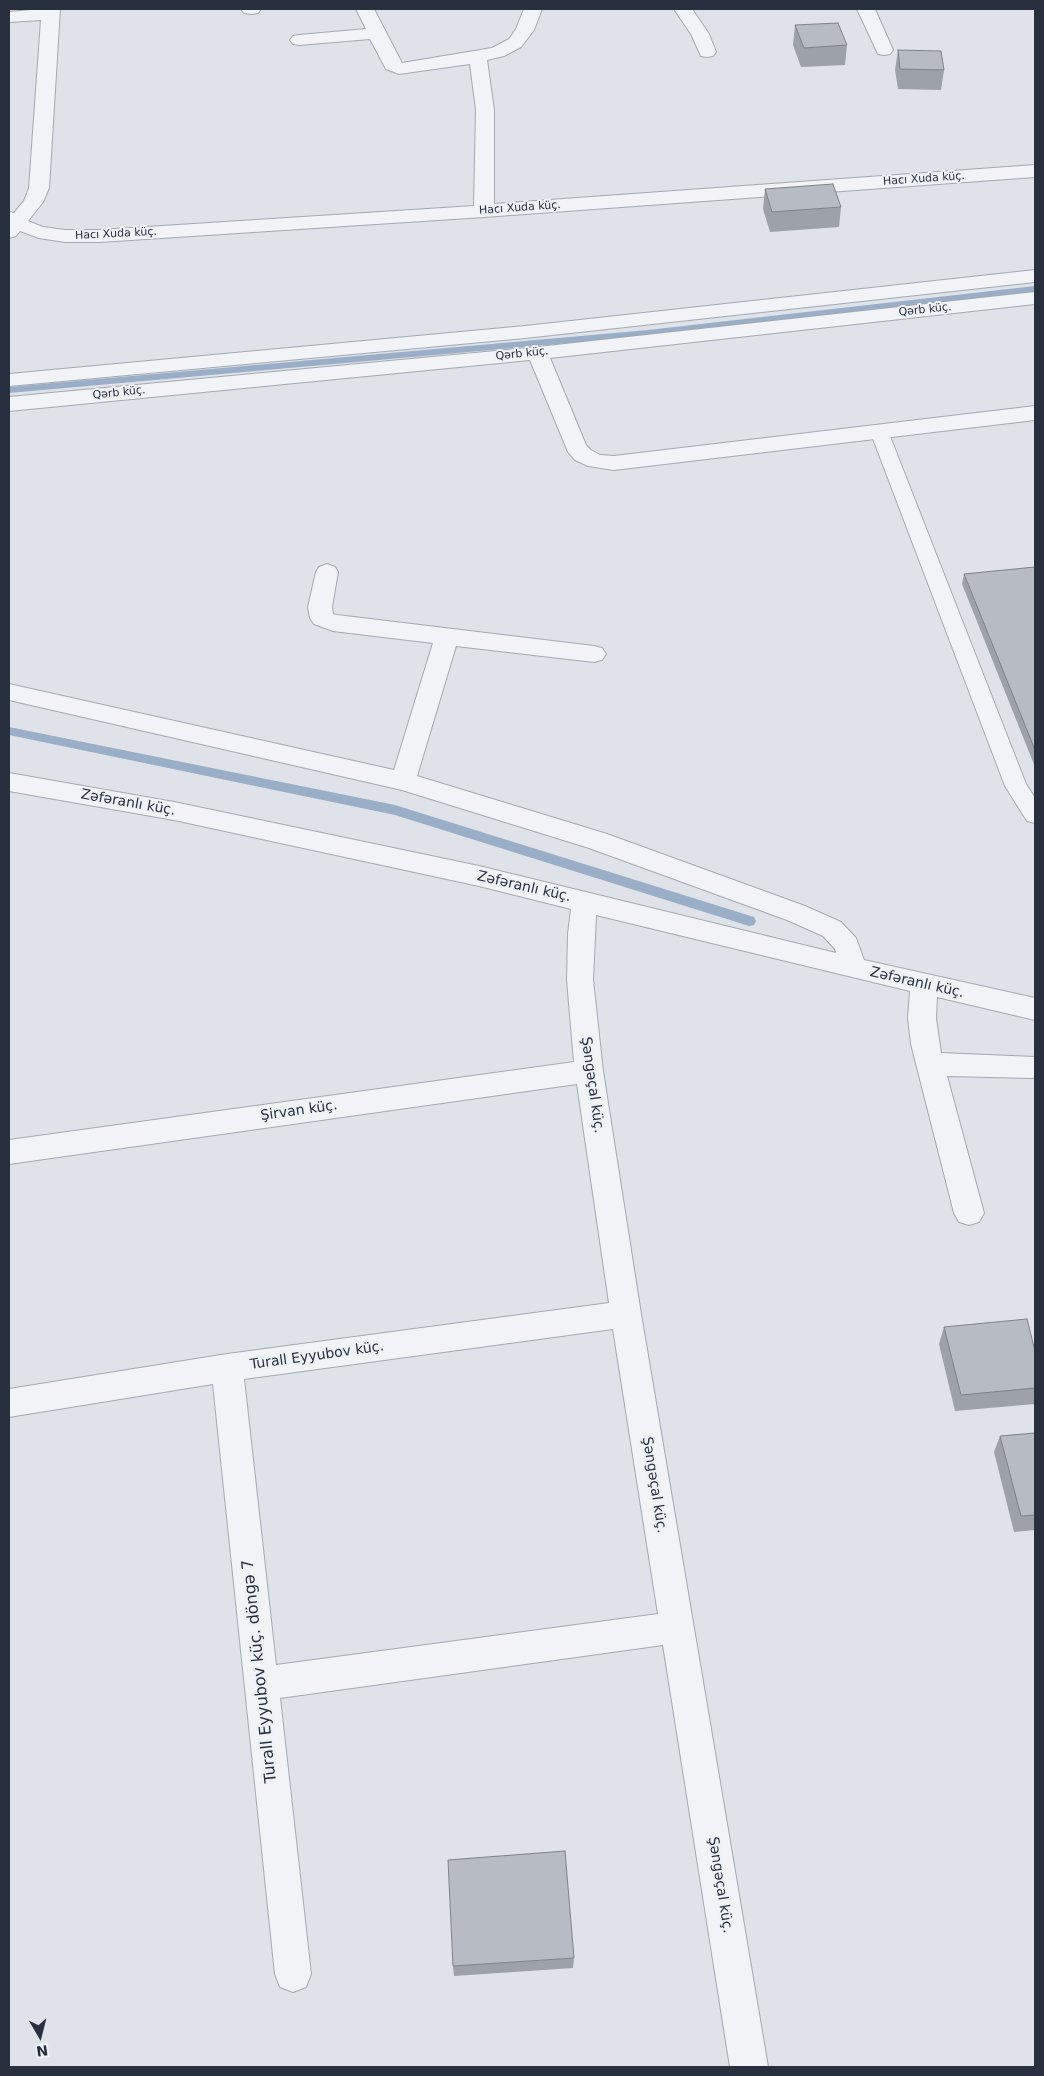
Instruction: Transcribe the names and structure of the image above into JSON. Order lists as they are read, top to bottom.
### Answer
{
  "streets": {
    "street": [
      "Hacı Xuda küç.",
      "Qərb küç.",
      "Zəfəranlı küç.",
      "Şəngəçal küç.",
      "Şirvan küç.",
      "Turall Eyyubov küç.",
      "Turall Eyyubov küç. döngə 7"
    ]
  },
  "crossings": [
    ["Zəfəranlı küç.", "Şəngəçal küç."],
    ["Şəngəçal küç.", "Şirvan küç."],
    ["Şəngəçal küç.", "Turall Eyyubov küç."],
    ["Turall Eyyubov küç.", "Turall Eyyubov küç. döngə 7"]
  ],
  "north": "bottom"
}
